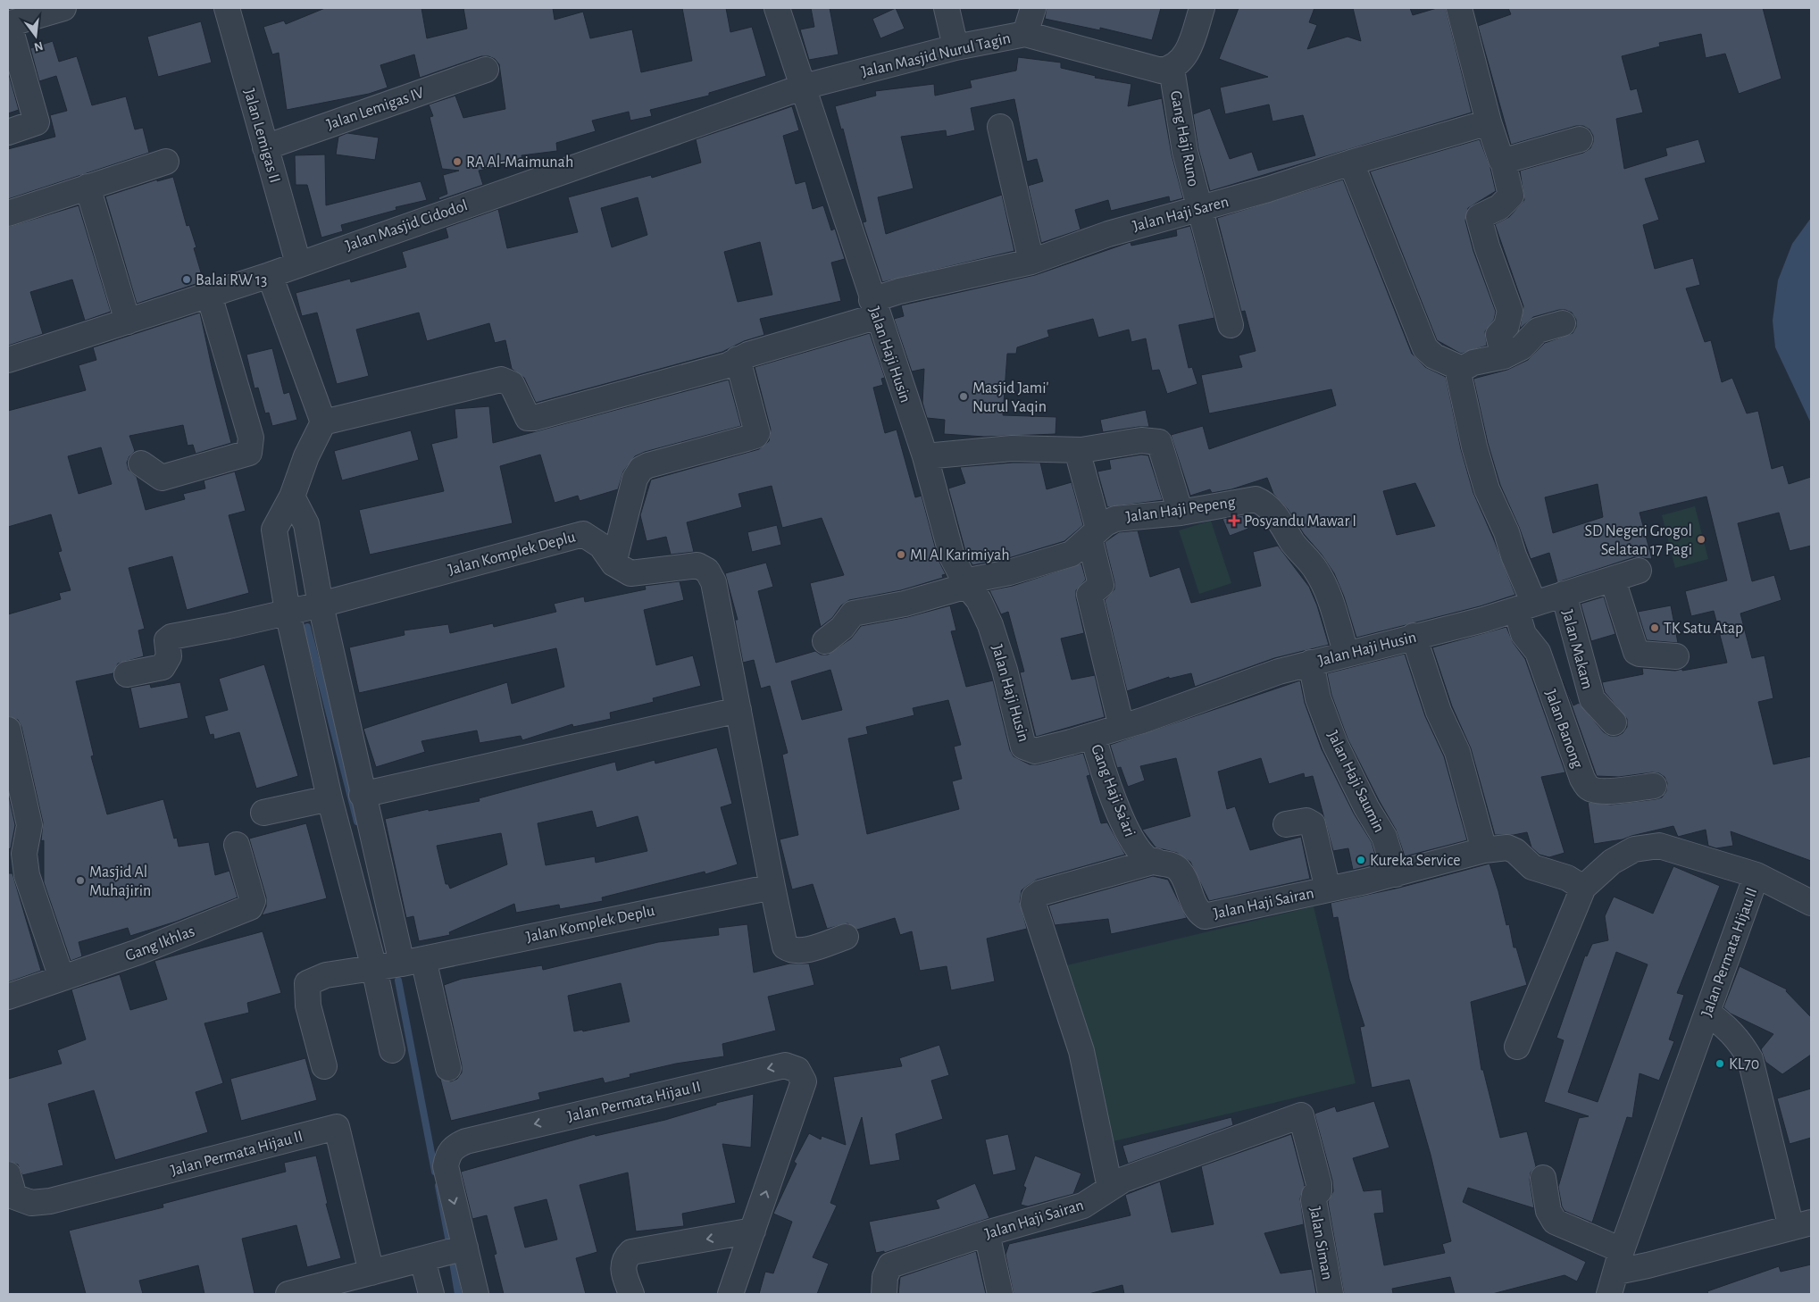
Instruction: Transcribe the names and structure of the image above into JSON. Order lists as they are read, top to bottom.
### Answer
{
  "streets": {
    "street": [
      "Jalan Masjid Nurul Tagin",
      "Jalan Lemigas IV",
      "Jalan Lemigas II",
      "Gang Haji Runo",
      "Jalan Haji Saren",
      "Jalan Masjid Cidodol",
      "Jalan Haji Husin",
      "Jalan Haji Pepeng",
      "Jalan Komplek Deplu",
      "Jalan Makam",
      "Jalan Banong",
      "Jalan Haji Saumin",
      "Gang Haji Sa'ari",
      "Jalan Haji Sairan",
      "Gang Ikhlas",
      "Jalan Permata Hijau II",
      "Jalan Siman"
    ]
  },
  "crossings": [
    ["Jalan Masjid Nurul Tagin", "Gang Haji Runo"],
    ["Jalan Masjid Nurul Tagin", "Jalan Masjid Cidodol"],
    ["Jalan Masjid Nurul Tagin", "Jalan Haji Husin"],
    ["Jalan Lemigas IV", "Jalan Lemigas II"],
    ["Jalan Lemigas II", "Jalan Masjid Cidodol"],
    ["Gang Haji Runo", "Jalan Haji Saren"],
    ["Jalan Haji Saren", "Jalan Haji Husin"],
    ["Jalan Masjid Cidodol", "Jalan Haji Husin"],
    ["Jalan Haji Husin", "Jalan Haji Pepeng"],
    ["Jalan Haji Husin", "Jalan Makam"],
    ["Jalan Haji Husin", "Jalan Banong"],
    ["Jalan Haji Husin", "Jalan Haji Saumin"],
    ["Jalan Haji Husin", "Gang Haji Sa'ari"],
    ["Jalan Haji Saumin", "Jalan Haji Sairan"],
    ["Gang Haji Sa'ari", "Jalan Haji Sairan"],
    ["Jalan Haji Sairan", "Jalan Permata Hijau II"],
    ["Jalan Haji Sairan", "Jalan Siman"]
  ],
  "places": {
    "other": [
      "RA Al-Maimunah",
      "Balai RW 13",
      "Masjid Jami' Nurul Yaqin",
      "SD Negeri Grogol Selatan 17 Pagi",
      "MI Al Karimiyah",
      "TK Satu Atap",
      "Kureka Service",
      "Masjid Al Muhajirin",
      "KL70"
    ],
    "health": ["Posyandu Mawar I"]
  },
  "north": "bottom"
}
